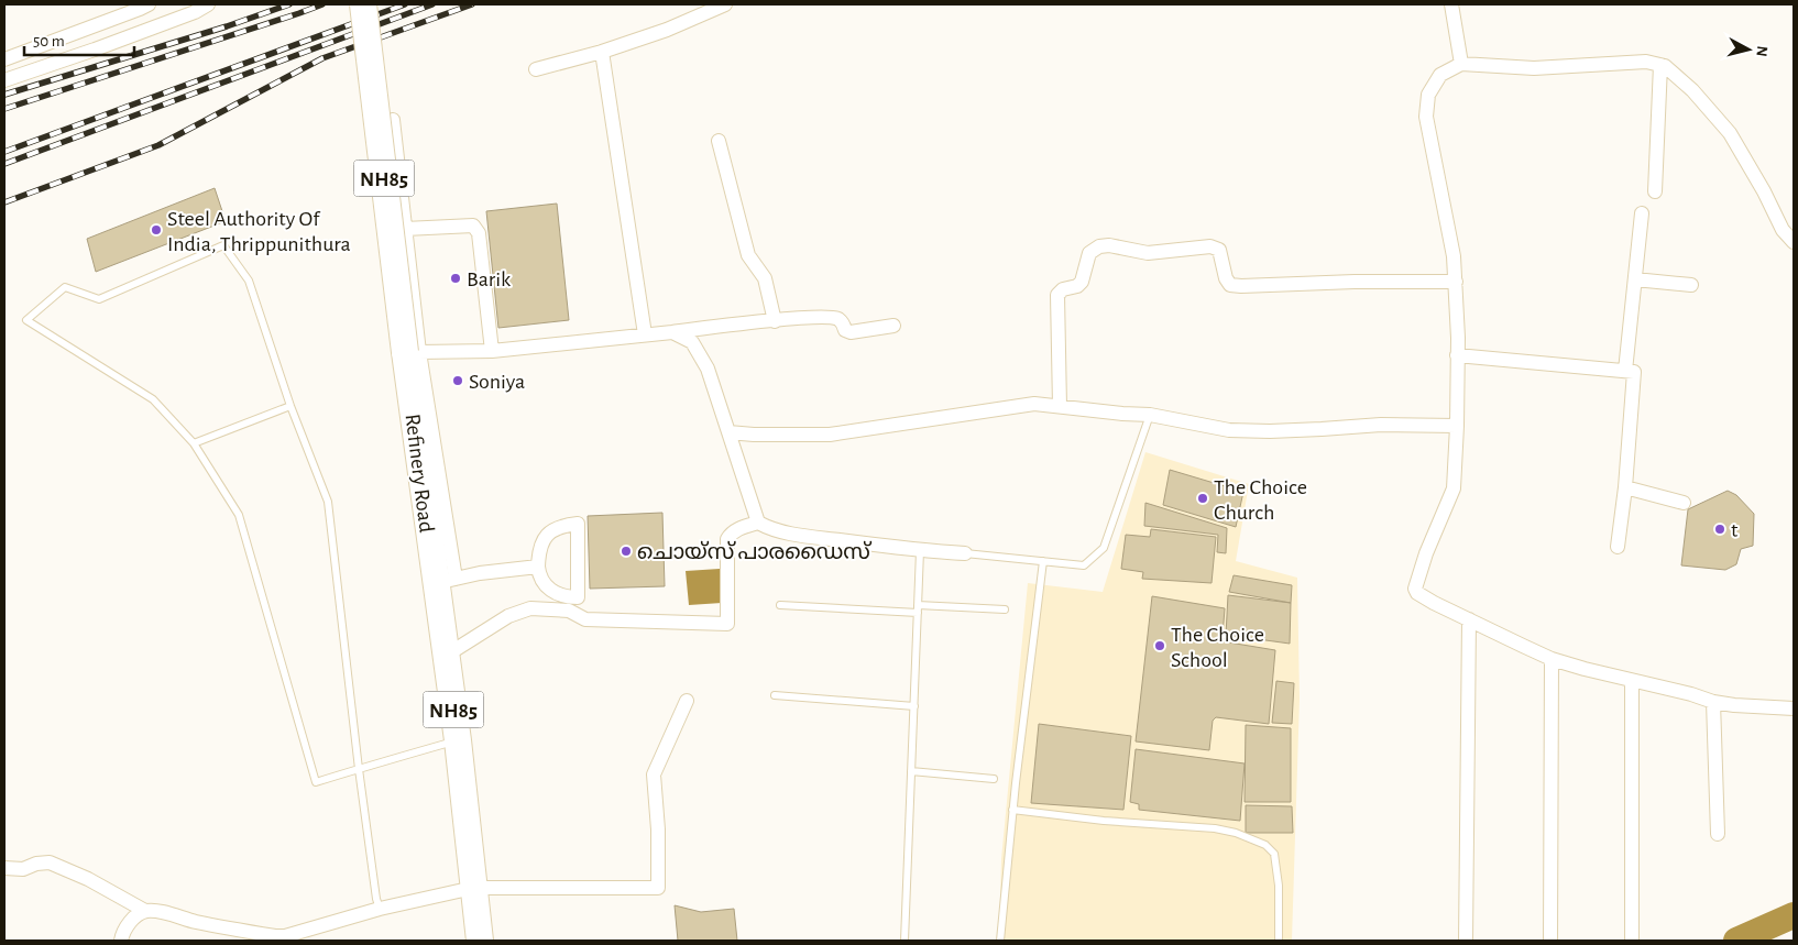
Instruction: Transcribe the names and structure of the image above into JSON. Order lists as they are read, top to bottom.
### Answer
{
  "streets": {
    "highway": ["NH85", "Refinery Road"]
  },
  "places": [
    "Steel Authority Of India, Thrippunithura",
    "Barik",
    "Soniya",
    "The Choice Church",
    "t",
    "ചൊയ്സ് പാരഡൈസ്",
    "The Choice School"
  ],
  "scale_bar": "50 m",
  "north": "right"
}
